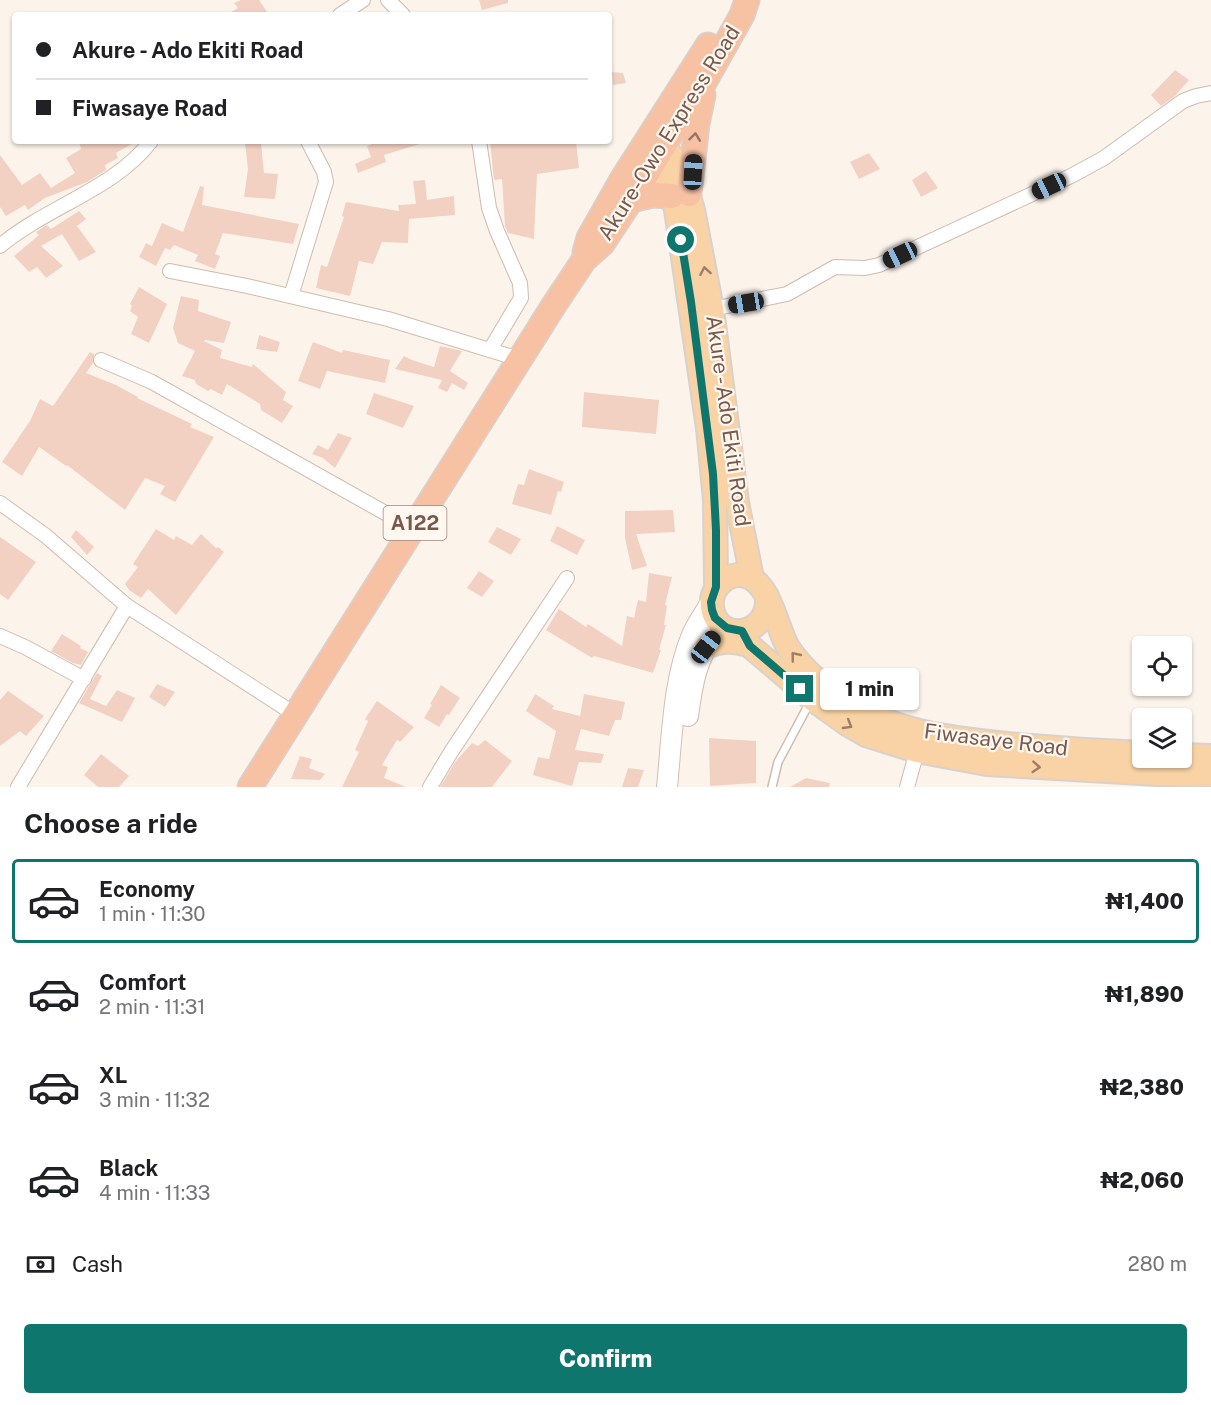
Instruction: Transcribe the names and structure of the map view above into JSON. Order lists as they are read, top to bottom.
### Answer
{
  "streets": {
    "highway": ["Akure-Owo Express Road", "A122"],
    "main road": ["Akure - Ado Ekiti Road", "Fiwasaye Road"]
  },
  "crossings": [
    ["Akure - Ado Ekiti Road", "Fiwasaye Road"]
  ],
  "page": {
    "banner": ["Akure - Ado Ekiti Road", "Fiwasaye Road"],
    "bubble": "1 min",
    "heading": "Choose a ride",
    "list": [
      {
        "name": "Economy",
        "note": "1 min · 11:30",
        "value": "₦1,400"
      },
      {
        "name": "Comfort",
        "note": "2 min · 11:31",
        "value": "₦1,890"
      },
      {
        "name": "XL",
        "note": "3 min · 11:32",
        "value": "₦2,380"
      },
      {
        "name": "Black",
        "note": "4 min · 11:33",
        "value": "₦2,060"
      }
    ],
    "pay": ["Cash", "280 m"],
    "buttons": "Confirm"
  }
}
